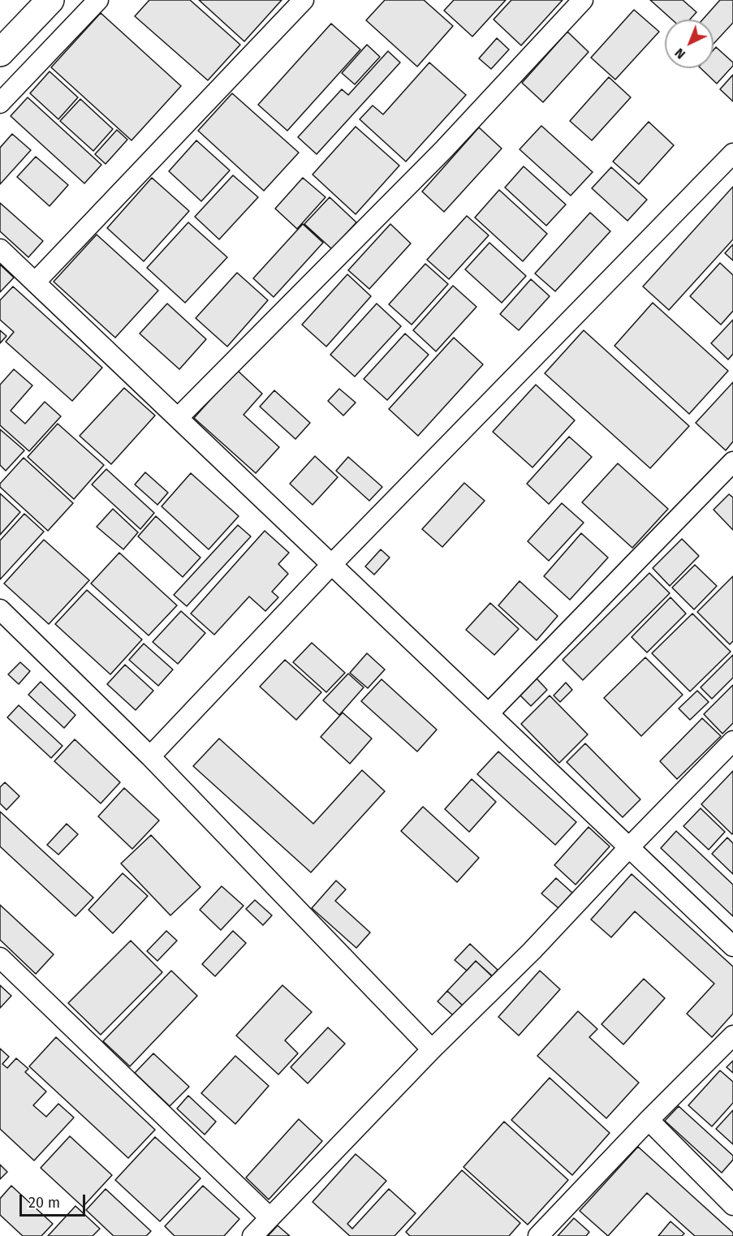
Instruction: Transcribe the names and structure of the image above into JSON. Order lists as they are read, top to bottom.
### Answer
{
  "scale_bar": "20 m",
  "north": "bottom left"
}
